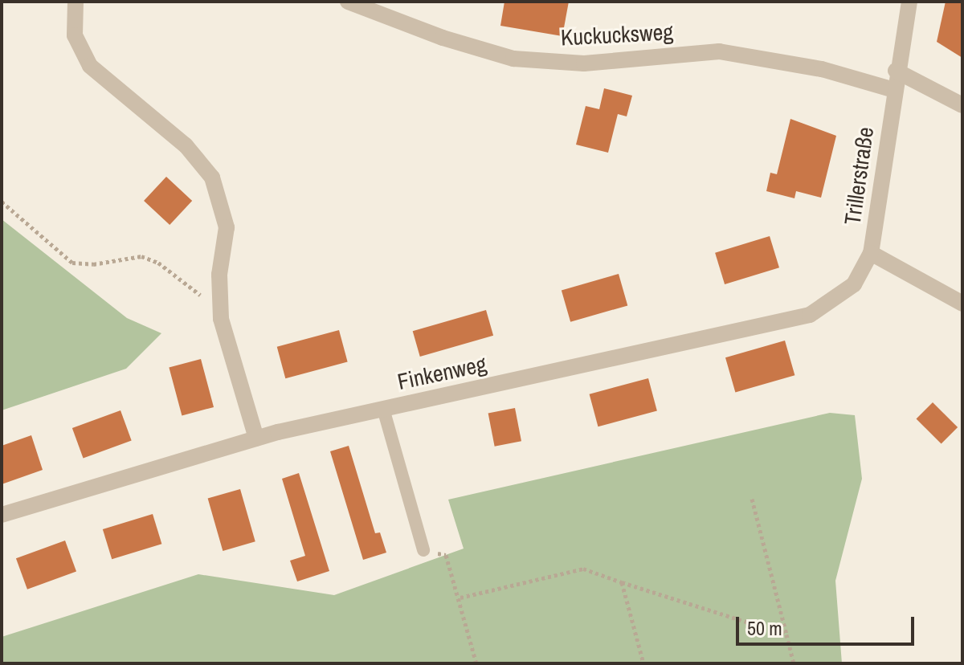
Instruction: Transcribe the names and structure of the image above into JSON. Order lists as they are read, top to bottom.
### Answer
{
  "streets": {
    "street": ["Kuckucksweg", "Trillerstraße", "Finkenweg"]
  },
  "crossings": [
    ["Kuckucksweg", "Trillerstraße"],
    ["Trillerstraße", "Finkenweg"]
  ],
  "scale_bar": "50 m"
}
